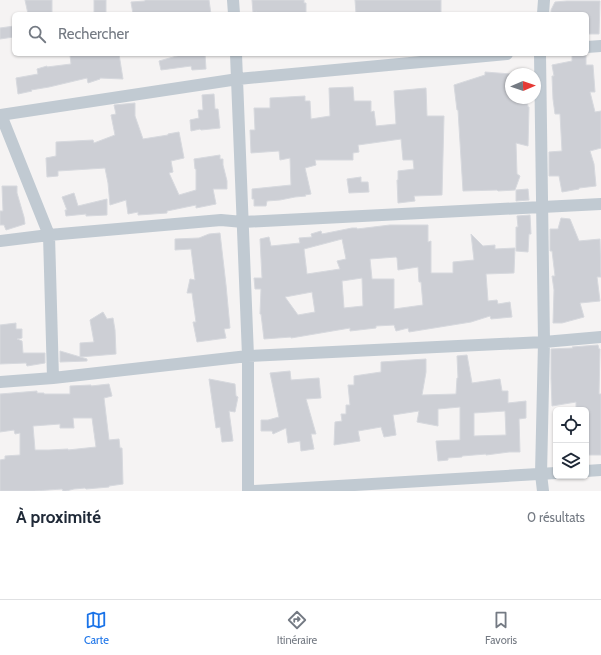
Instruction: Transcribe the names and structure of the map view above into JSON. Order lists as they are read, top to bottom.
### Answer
{
  "north": "right",
  "page": {
    "search": "Rechercher",
    "heading": ["À proximité", "0 résultats"],
    "nav": ["Carte", "Itinéraire", "Favoris"]
  }
}
